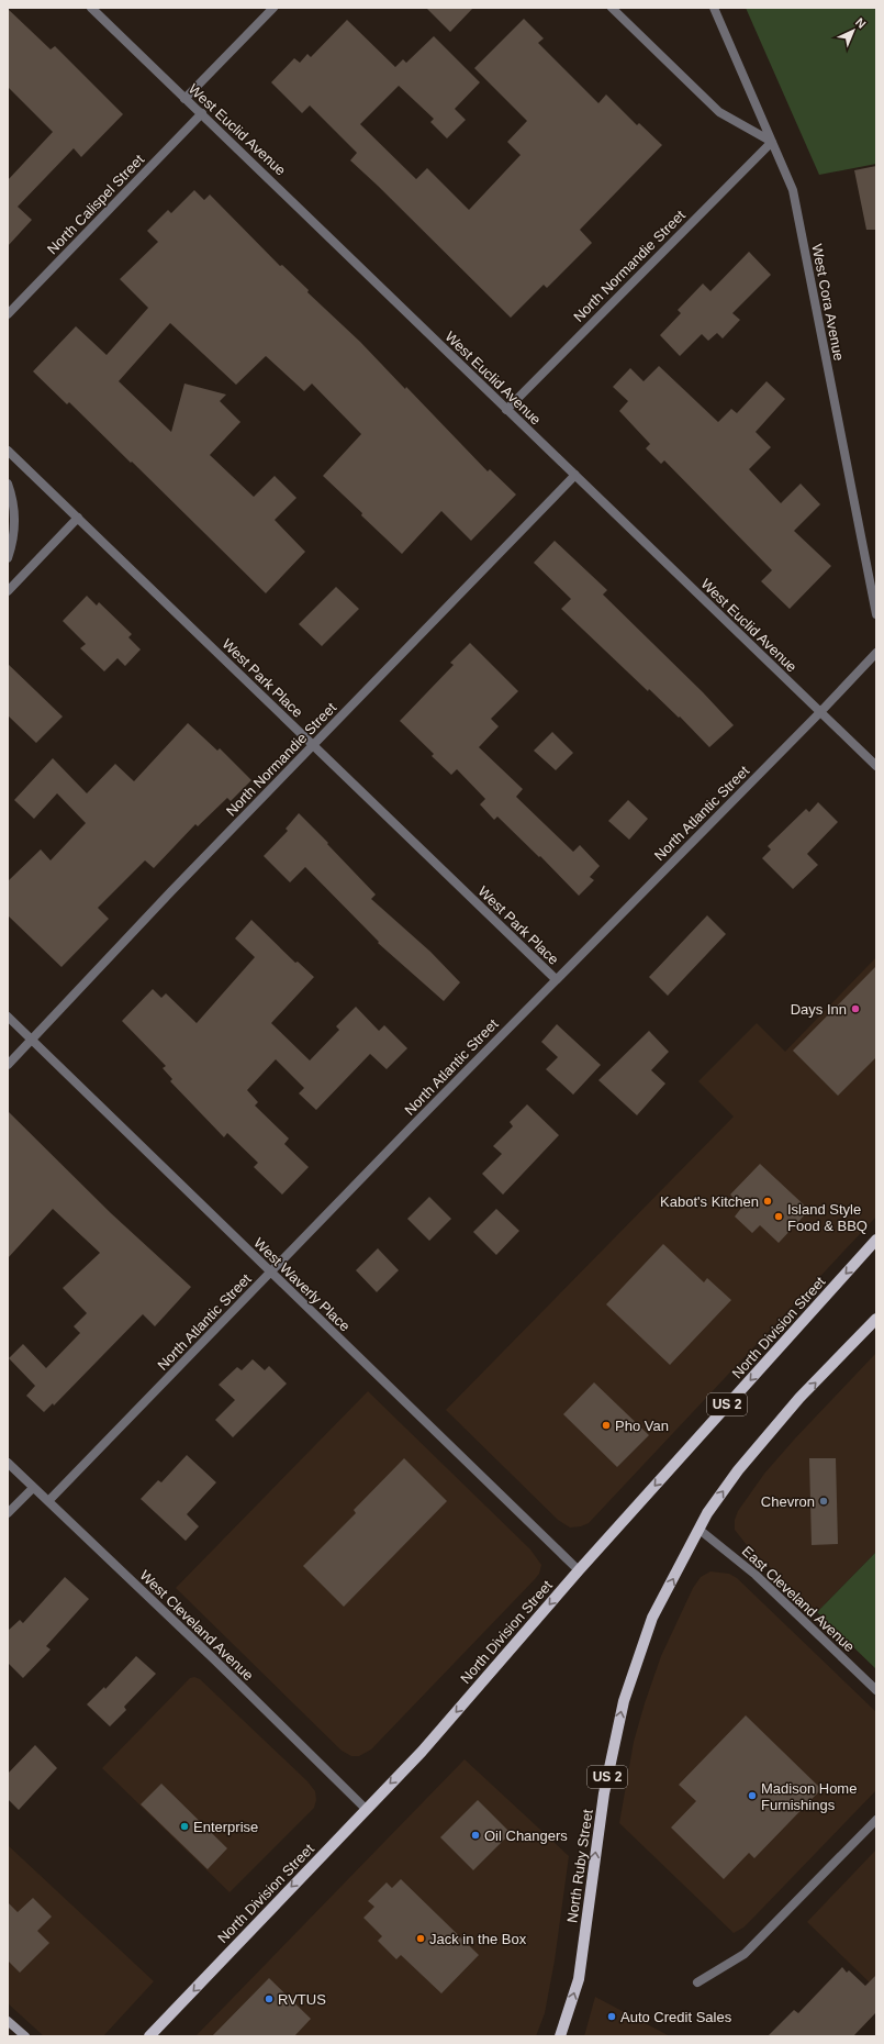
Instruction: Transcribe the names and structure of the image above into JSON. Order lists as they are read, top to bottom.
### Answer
{
  "streets": {
    "main road": ["North Division Street", "US 2", "North Ruby Street"],
    "street": [
      "West Euclid Avenue",
      "North Calispel Street",
      "North Normandie Street",
      "West Cora Avenue",
      "West Park Place",
      "North Atlantic Street",
      "West Waverly Place",
      "East Cleveland Avenue",
      "West Cleveland Avenue"
    ]
  },
  "crossings": [
    ["West Euclid Avenue", "North Calispel Street"],
    ["West Euclid Avenue", "North Normandie Street"],
    ["West Euclid Avenue", "North Atlantic Street"],
    ["North Normandie Street", "West Cora Avenue"],
    ["North Normandie Street", "West Park Place"],
    ["North Normandie Street", "West Waverly Place"],
    ["West Park Place", "North Atlantic Street"],
    ["North Atlantic Street", "West Waverly Place"],
    ["North Atlantic Street", "West Cleveland Avenue"],
    ["West Waverly Place", "North Division Street"],
    ["North Division Street", "West Cleveland Avenue"],
    ["US 2", "East Cleveland Avenue"],
    ["US 2", "North Ruby Street"],
    ["East Cleveland Avenue", "North Ruby Street"]
  ],
  "one_way": ["North Division Street", "North Ruby Street"],
  "places": [
    "Days Inn",
    "Kabot's Kitchen",
    "Island Style Food & BBQ",
    "Pho Van",
    "Chevron",
    "Madison Home Furnishings",
    "Enterprise",
    "Oil Changers",
    "Jack in the Box",
    "RVTUS",
    "Auto Credit Sales"
  ],
  "north": "top right"
}
